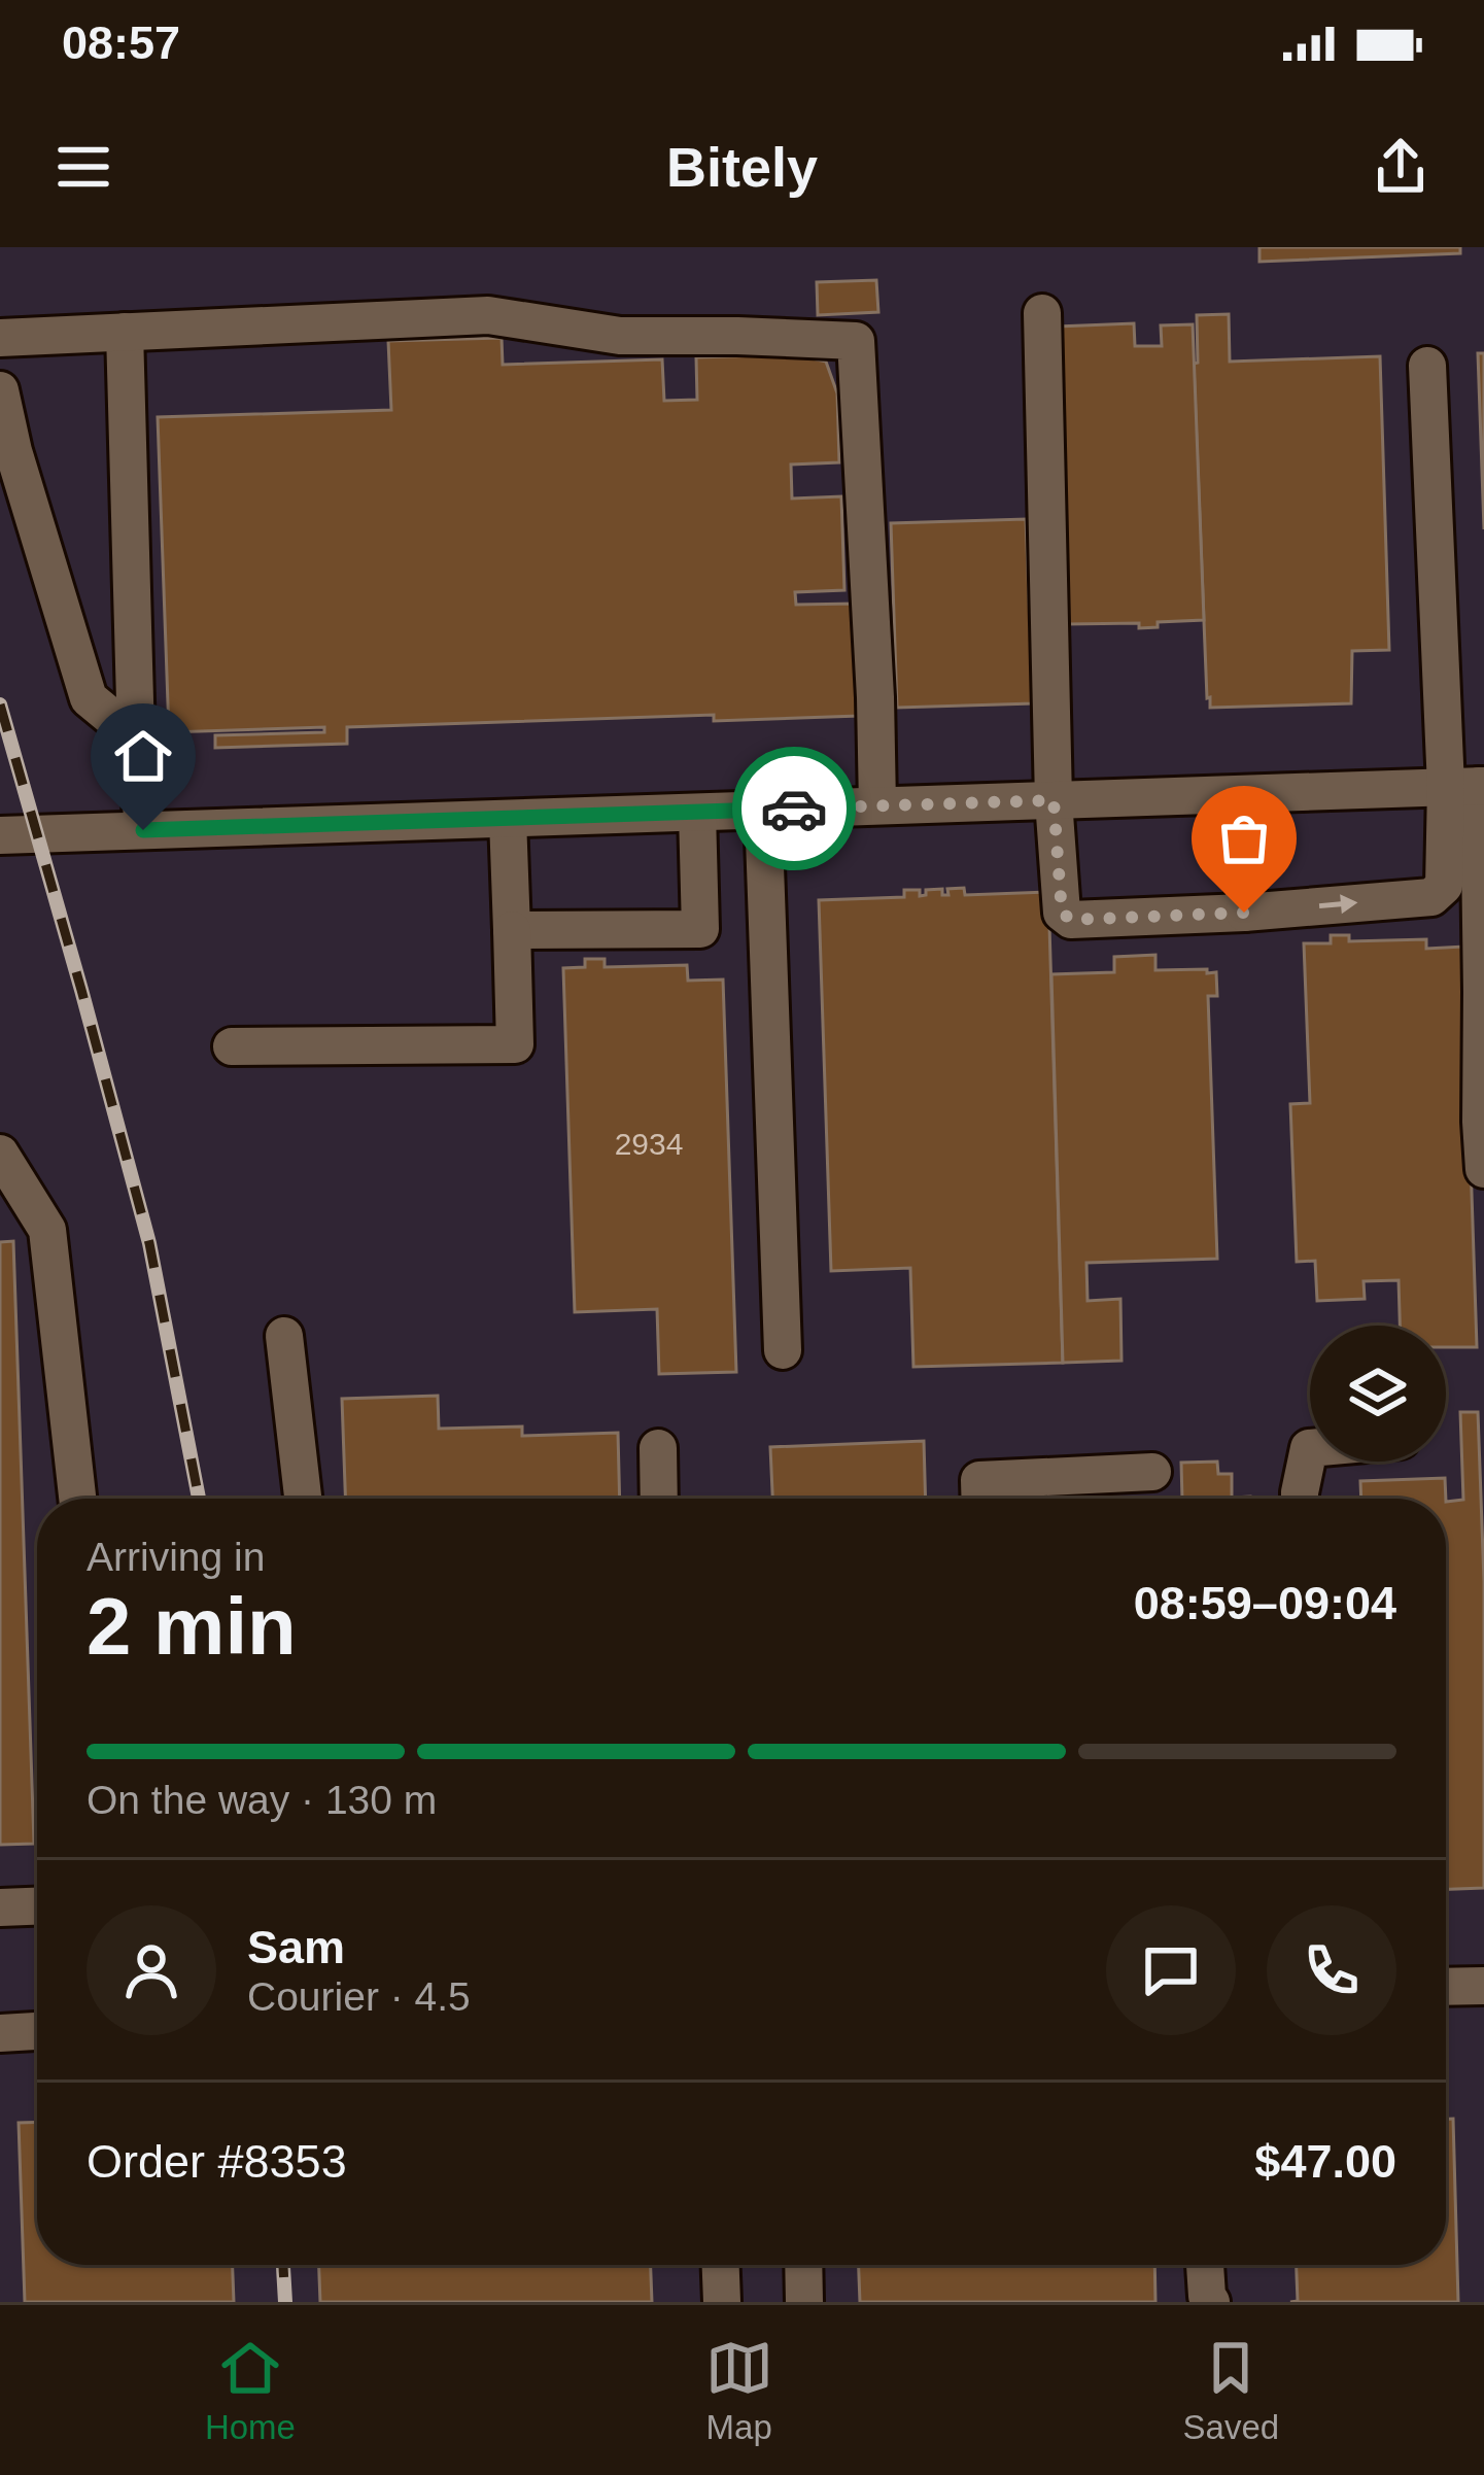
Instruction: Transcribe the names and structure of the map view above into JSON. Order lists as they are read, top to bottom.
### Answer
{
  "house_numbers": ["2934"],
  "page": {
    "status": "08:57",
    "header": "Bitely",
    "heading": ["2 min", "Arriving in", "08:59–09:04"],
    "panel": [
      "Sam",
      "Courier · 4.5",
      "Order #8353",
      "$47.00"
    ],
    "bar": "On the way · 130 m",
    "tabs": ["Home", "Map", "Saved"]
  }
}
